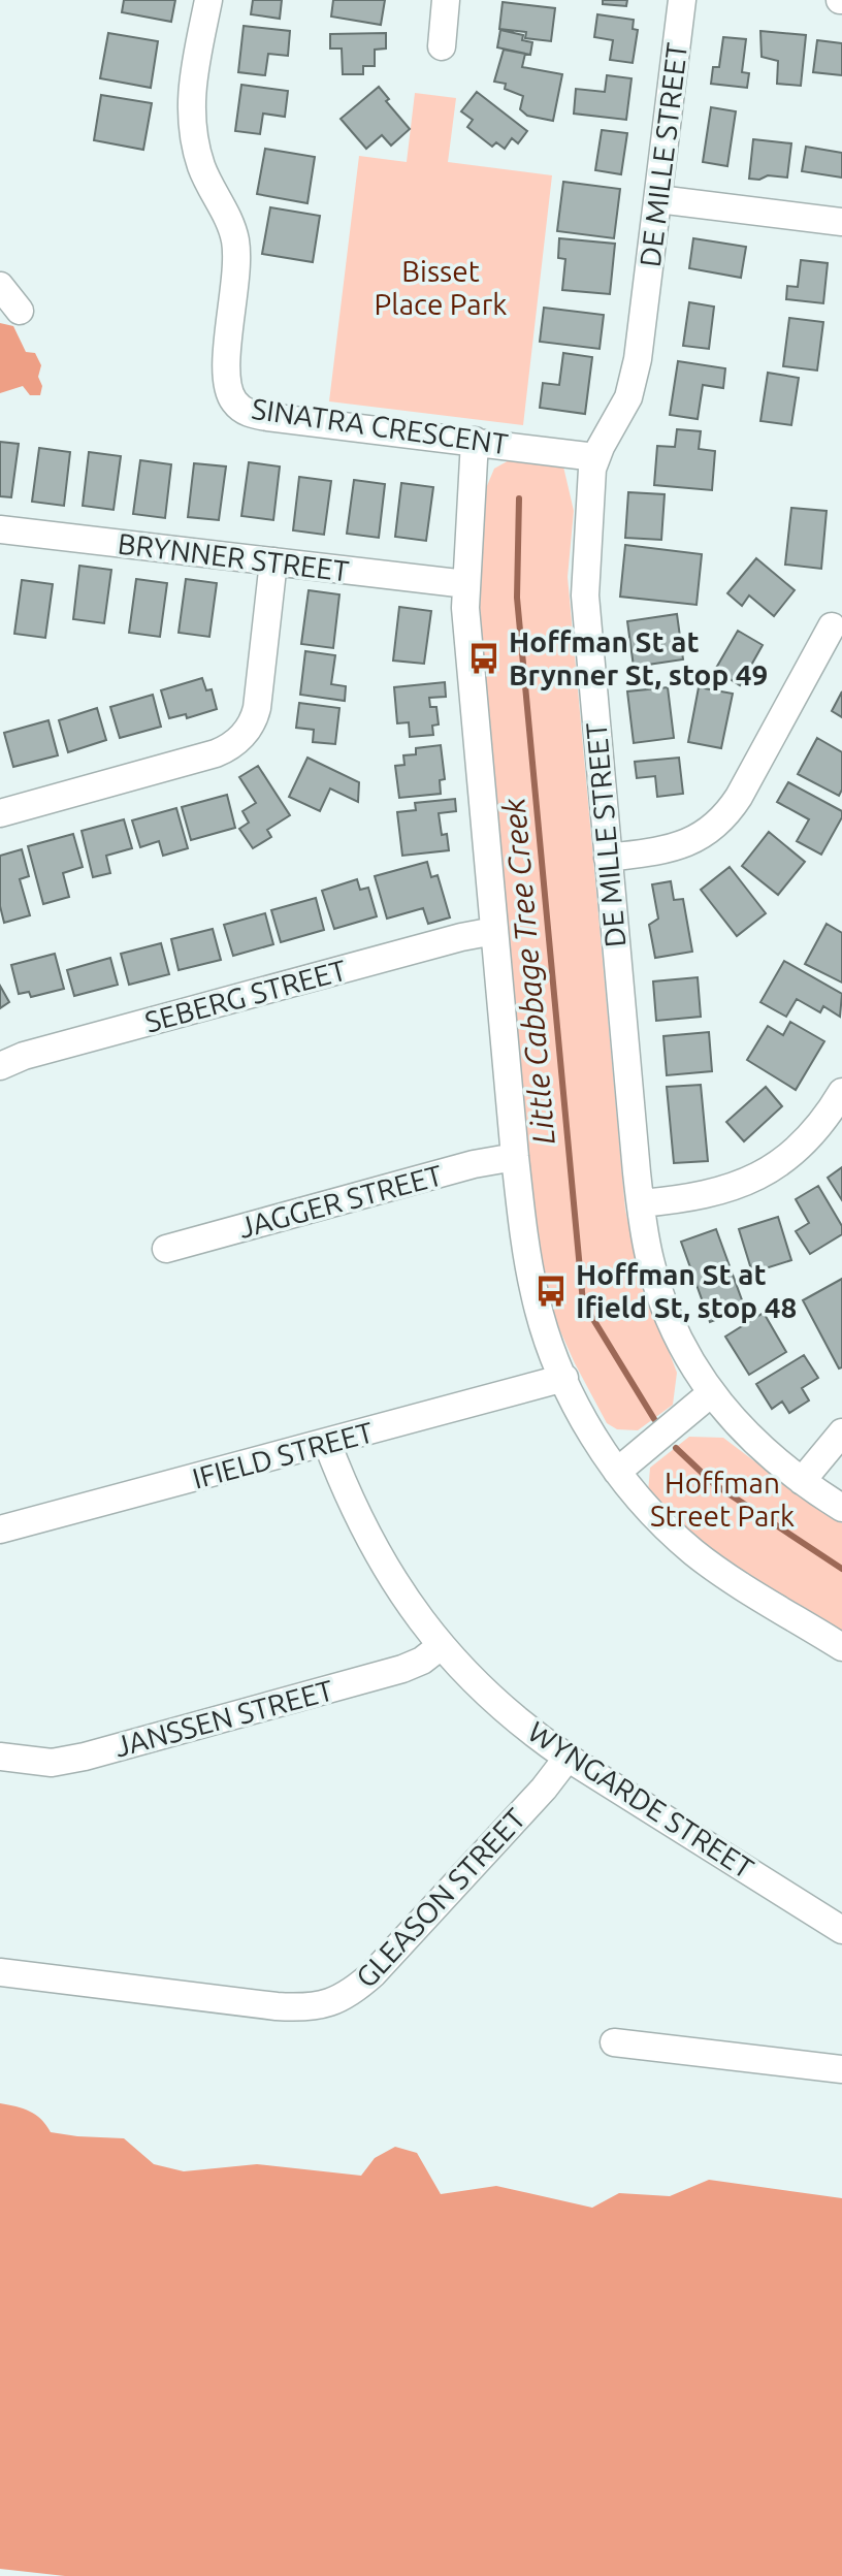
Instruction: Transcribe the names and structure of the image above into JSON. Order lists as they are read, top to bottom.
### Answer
{
  "streets": {
    "street": [
      "DE MILLE STREET",
      "SINATRA CRESCENT",
      "BRYNNER STREET",
      "SEBERG STREET",
      "JAGGER STREET",
      "IFIELD STREET",
      "JANSSEN STREET",
      "WYNGARDE STREET",
      "GLEASON STREET"
    ]
  },
  "crossings": [
    ["DE MILLE STREET", "SINATRA CRESCENT"],
    ["IFIELD STREET", "WYNGARDE STREET"],
    ["JANSSEN STREET", "WYNGARDE STREET"],
    ["WYNGARDE STREET", "GLEASON STREET"]
  ],
  "water": ["Little Cabbage Tree Creek"],
  "parks": ["Bisset Place Park", "Hoffman Street Park"],
  "places": {
    "bus stop": ["Hoffman St at Brynner St, stop 49", "Hoffman St at Ifield St, stop 48"]
  }
}
